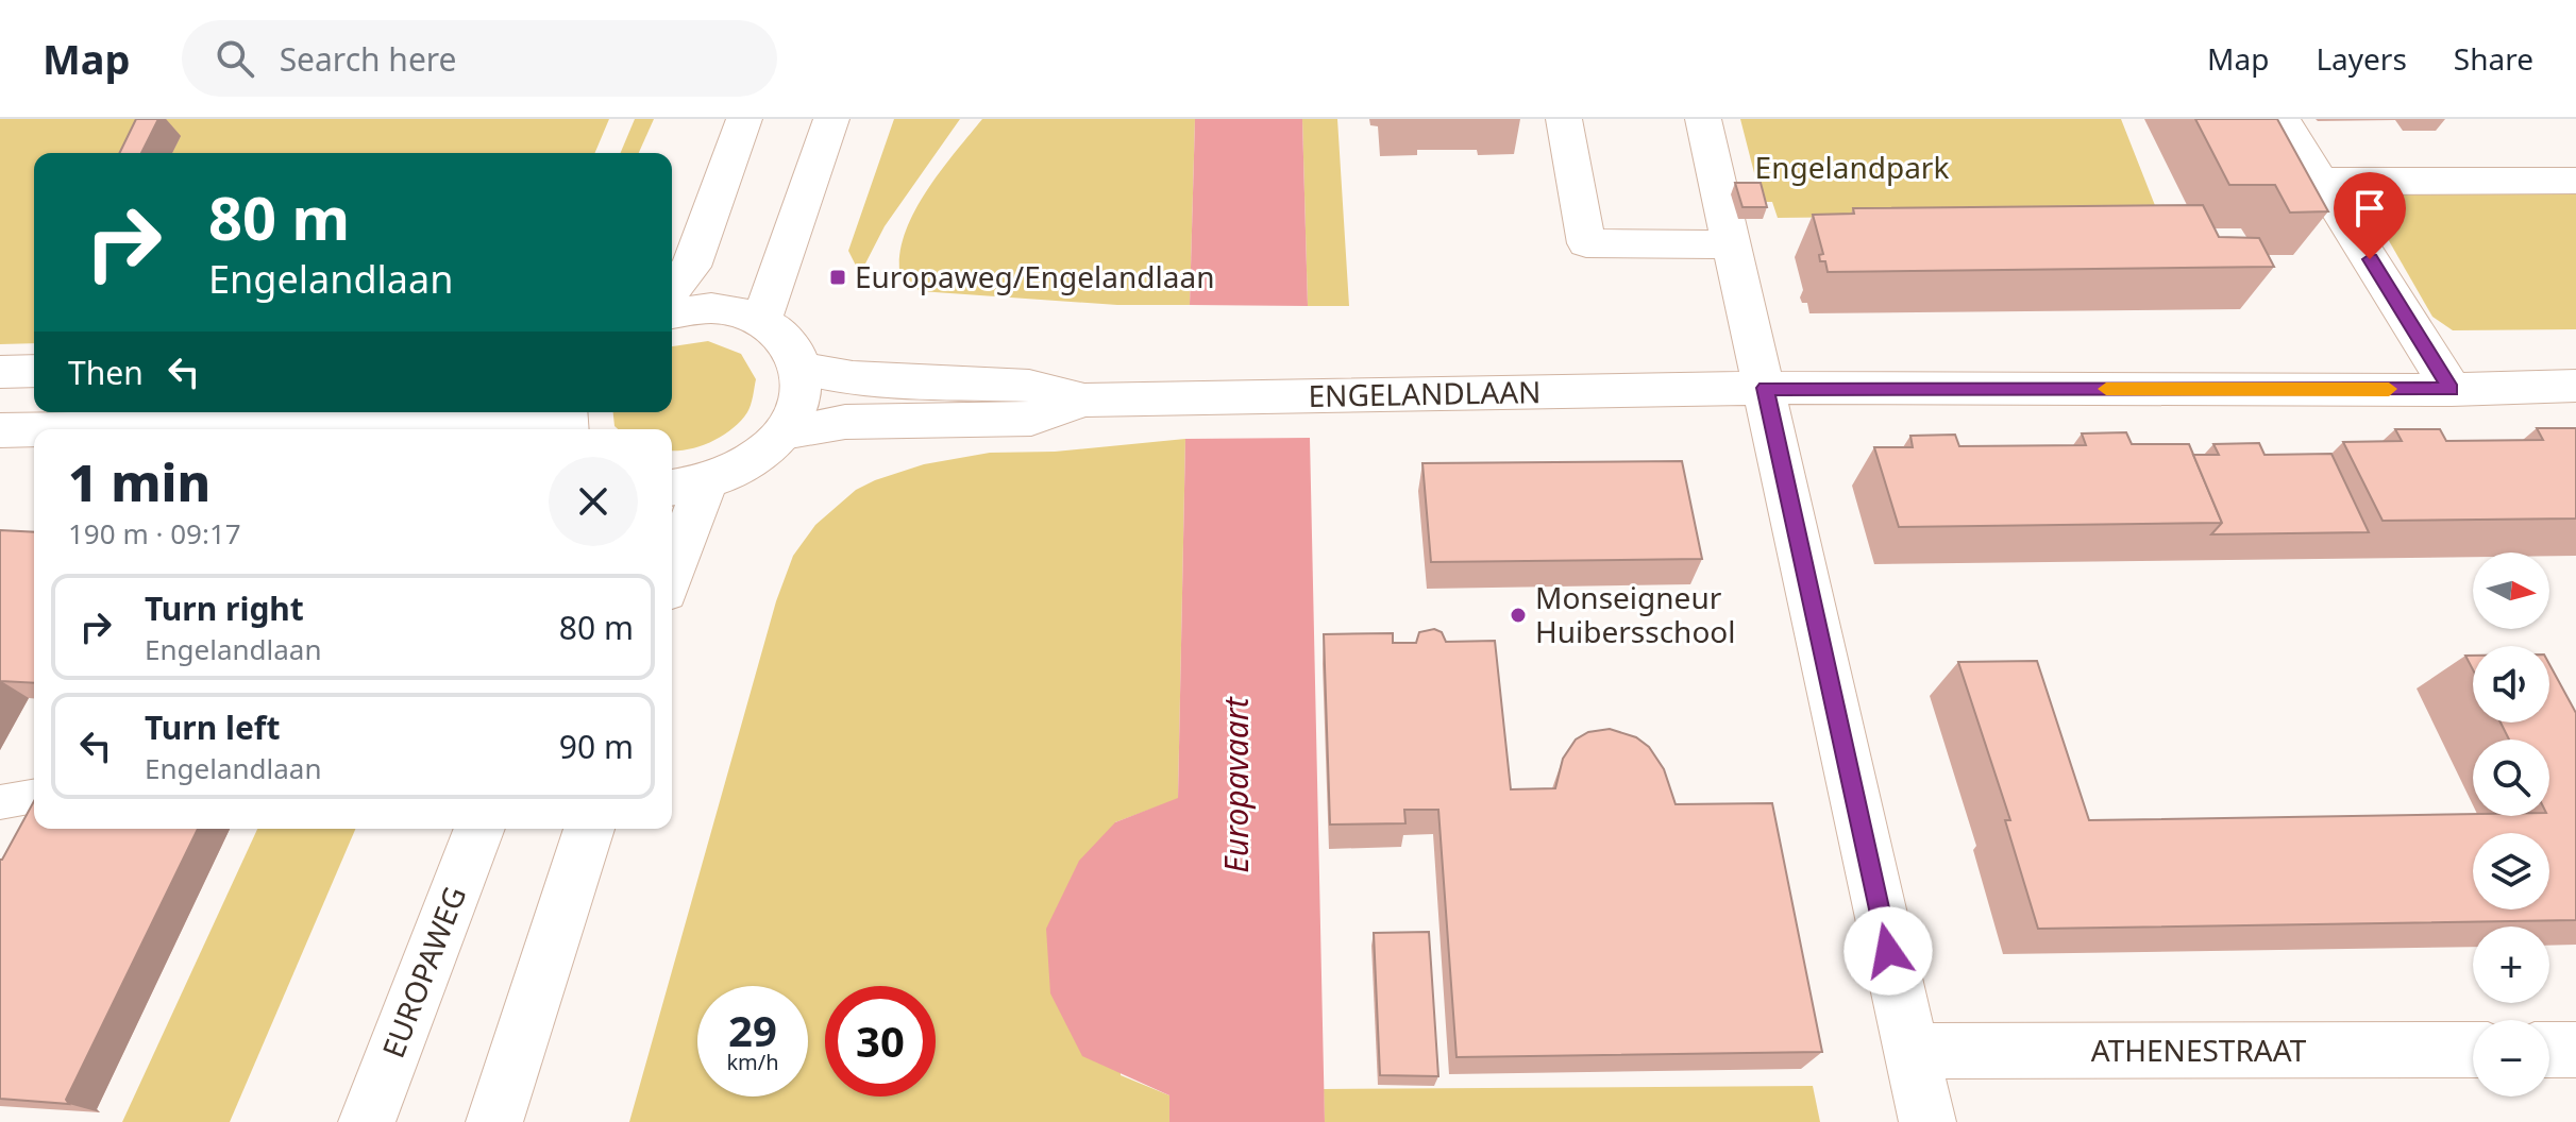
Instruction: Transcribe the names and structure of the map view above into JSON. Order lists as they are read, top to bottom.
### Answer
{
  "streets": {
    "street": ["ENGELANDLAAN", "EUROPAWEG", "ATHENESTRAAT"]
  },
  "water": ["Europavaart"],
  "parks": ["Engelandpark"],
  "places": {
    "transit": ["Europaweg/Engelandlaan"],
    "other": ["Monseigneur Huibersschool"]
  },
  "north": "right",
  "page": {
    "header": "Map",
    "search": "Search here",
    "nav": ["Map", "Layers", "Share"],
    "turn": ["80 m", "Engelandlaan"],
    "then": "Then",
    "heading": ["1 min", "190 m · 09:17"],
    "map_buttons": ["+", "−"],
    "list": [
      {
        "name": "Turn right",
        "note": "Engelandlaan",
        "value": "80 m"
      },
      {
        "name": "Turn left",
        "note": "Engelandlaan",
        "value": "90 m"
      }
    ],
    "speed": "29 km/h",
    "limit": "30"
  }
}
